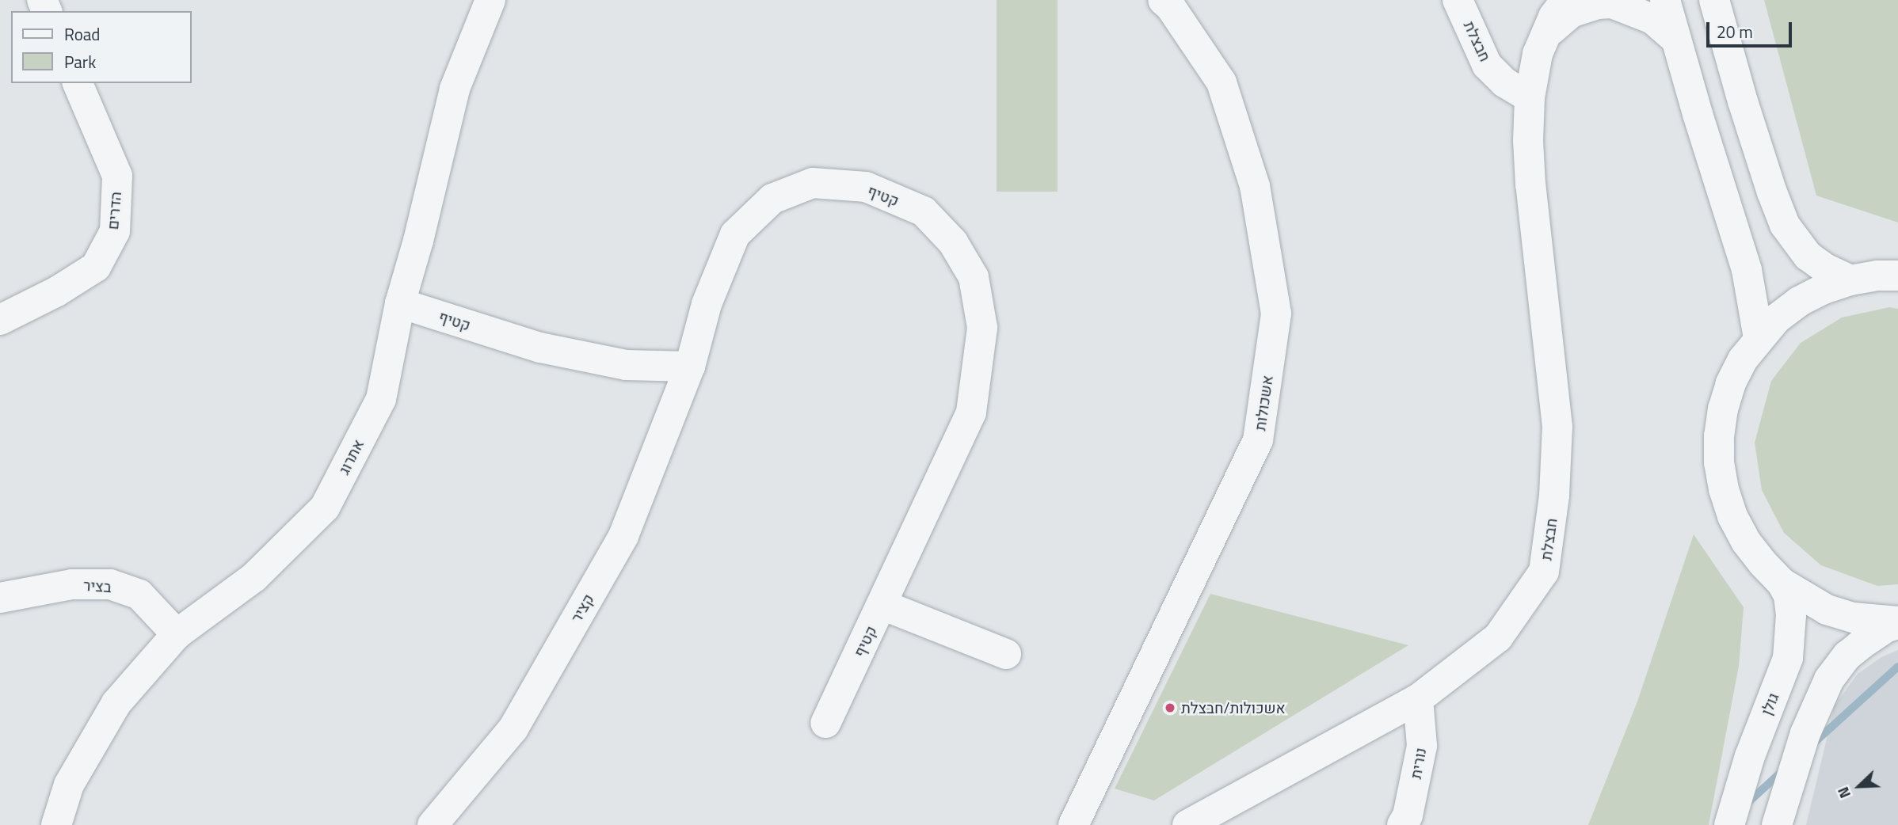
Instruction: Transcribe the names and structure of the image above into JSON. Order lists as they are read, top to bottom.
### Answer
{
  "streets": {
    "street": [
      "חבצלת",
      "קטיף",
      "הדרים",
      "אשכולות",
      "אתרוג",
      "בציר",
      "קציר",
      "גולן",
      "נורית"
    ]
  },
  "crossings": [
    ["חבצלת", "נורית"],
    ["קטיף", "אתרוג"],
    ["קטיף", "קציר"],
    ["אתרוג", "בציר"]
  ],
  "places": ["אשכולות/חבצלת"],
  "legend": ["Road", "Park"],
  "scale_bar": "20 m",
  "north": "bottom left"
}
